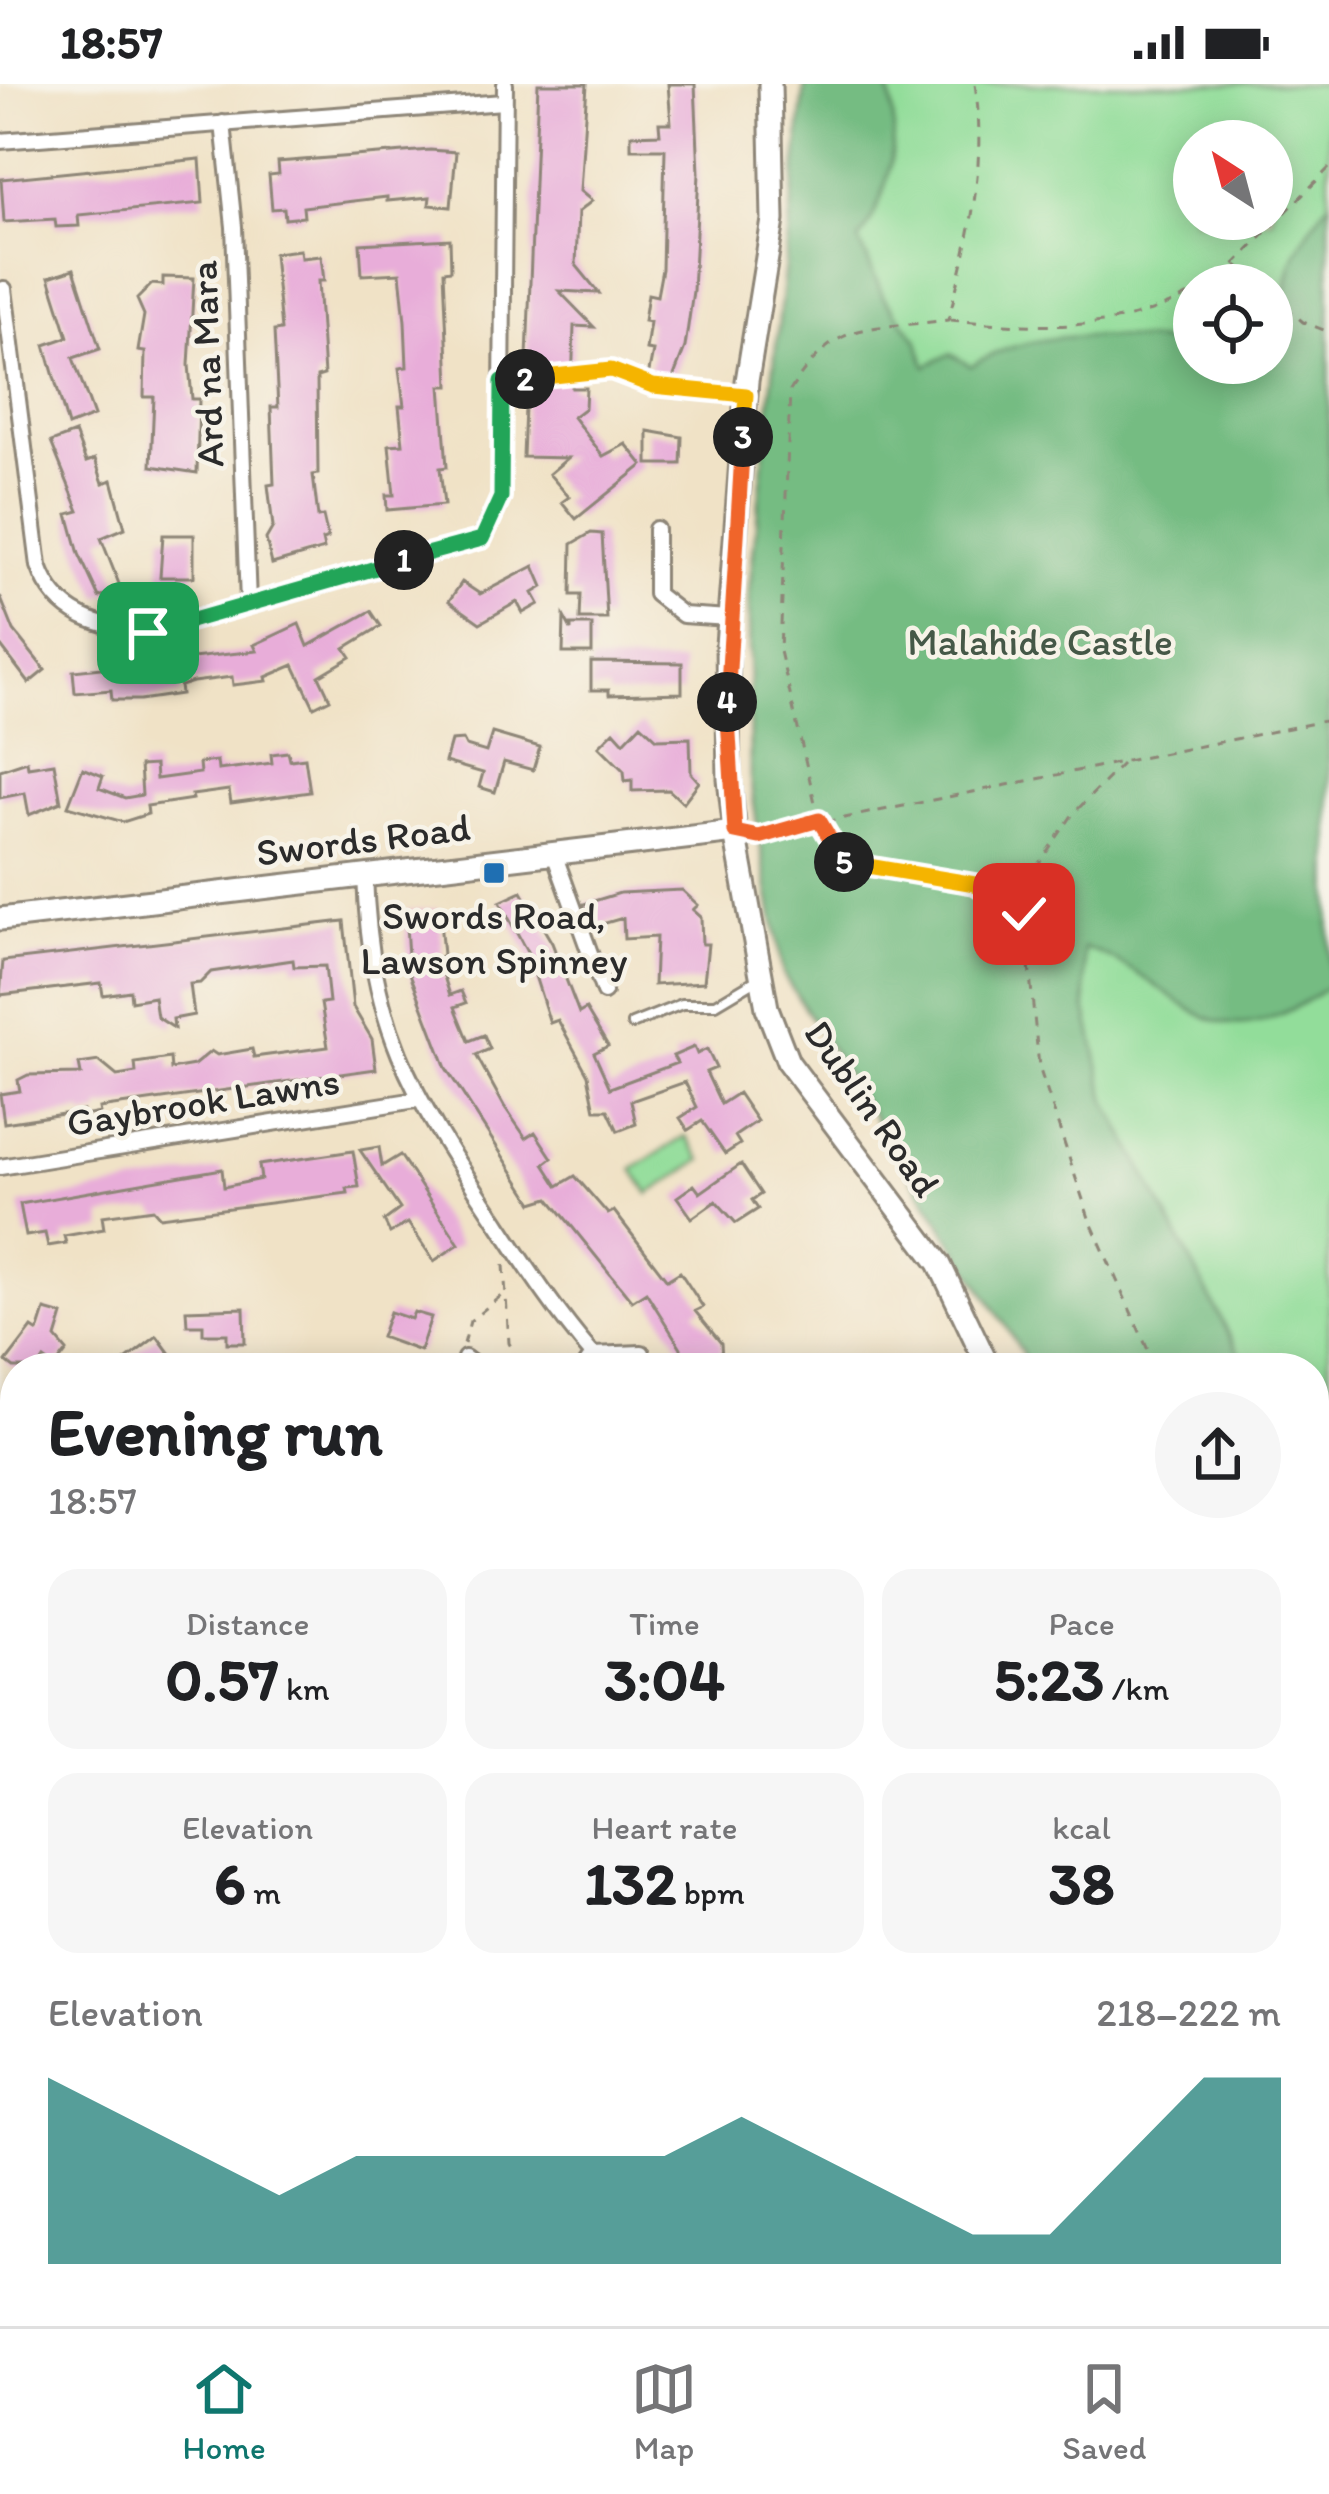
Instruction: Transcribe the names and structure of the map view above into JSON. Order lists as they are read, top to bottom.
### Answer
{
  "streets": {
    "main road": ["Swords Road", "Dublin Road"],
    "street": ["Ard na Mara", "Gaybrook Lawns"]
  },
  "crossings": [
    ["Swords Road", "Dublin Road"]
  ],
  "parks": ["Malahide Castle"],
  "places": {
    "transit": ["Swords Road, Lawson Spinney"]
  },
  "north": "top left",
  "page": {
    "status": "18:57",
    "pins": [
      "2",
      "3",
      "1",
      "4",
      "5"
    ],
    "heading": ["Evening run", "18:57"],
    "stats": [
      ["Distance", "0.57 km"],
      ["Time", "3:04"],
      ["Pace", "5:23 /km"],
      ["Elevation", "6 m"],
      ["Heart rate", "132 bpm"],
      ["kcal", "38"]
    ],
    "chart": ["Elevation", "218–222 m"],
    "tabs": ["Home", "Map", "Saved"]
  }
}
